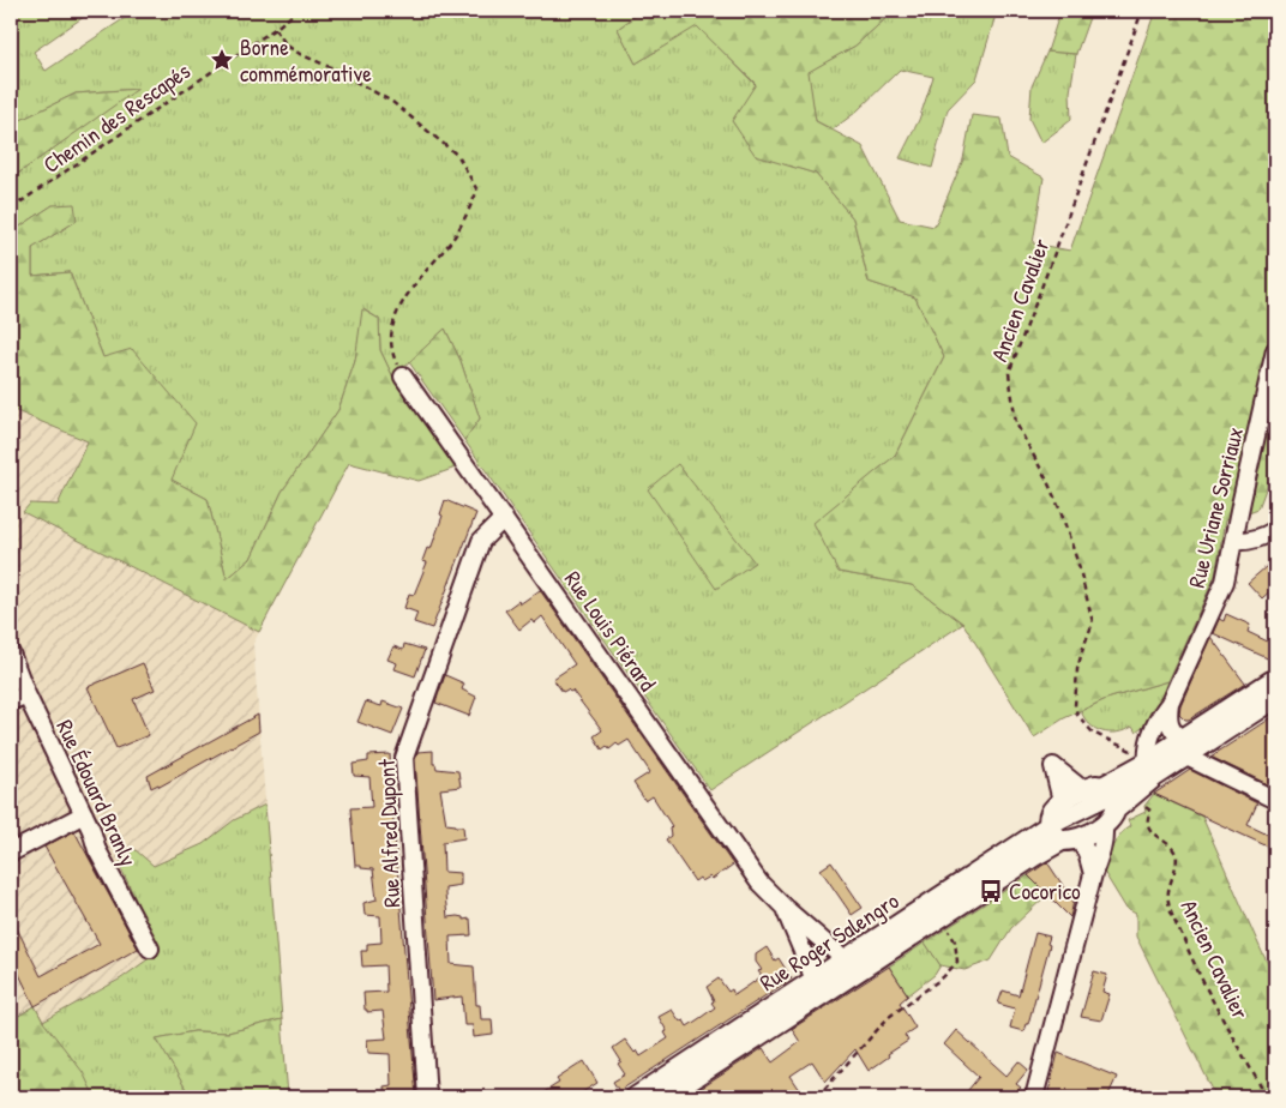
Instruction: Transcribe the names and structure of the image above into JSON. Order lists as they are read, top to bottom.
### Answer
{
  "streets": {
    "main road": ["Rue Roger Salengro"],
    "street": [
      "Rue Uriane Sorriaux",
      "Rue Louis Piérard",
      "Rue Édouard Branly",
      "Rue Alfred Dupont"
    ],
    "path": ["Chemin des Rescapés", "Ancien Cavalier"]
  },
  "crossings": [
    ["Rue Louis Piérard", "Rue Alfred Dupont"],
    ["Rue Louis Piérard", "Rue Roger Salengro"]
  ],
  "places": {
    "place": ["Borne commémorative"],
    "bus stop": ["Cocorico"]
  }
}
